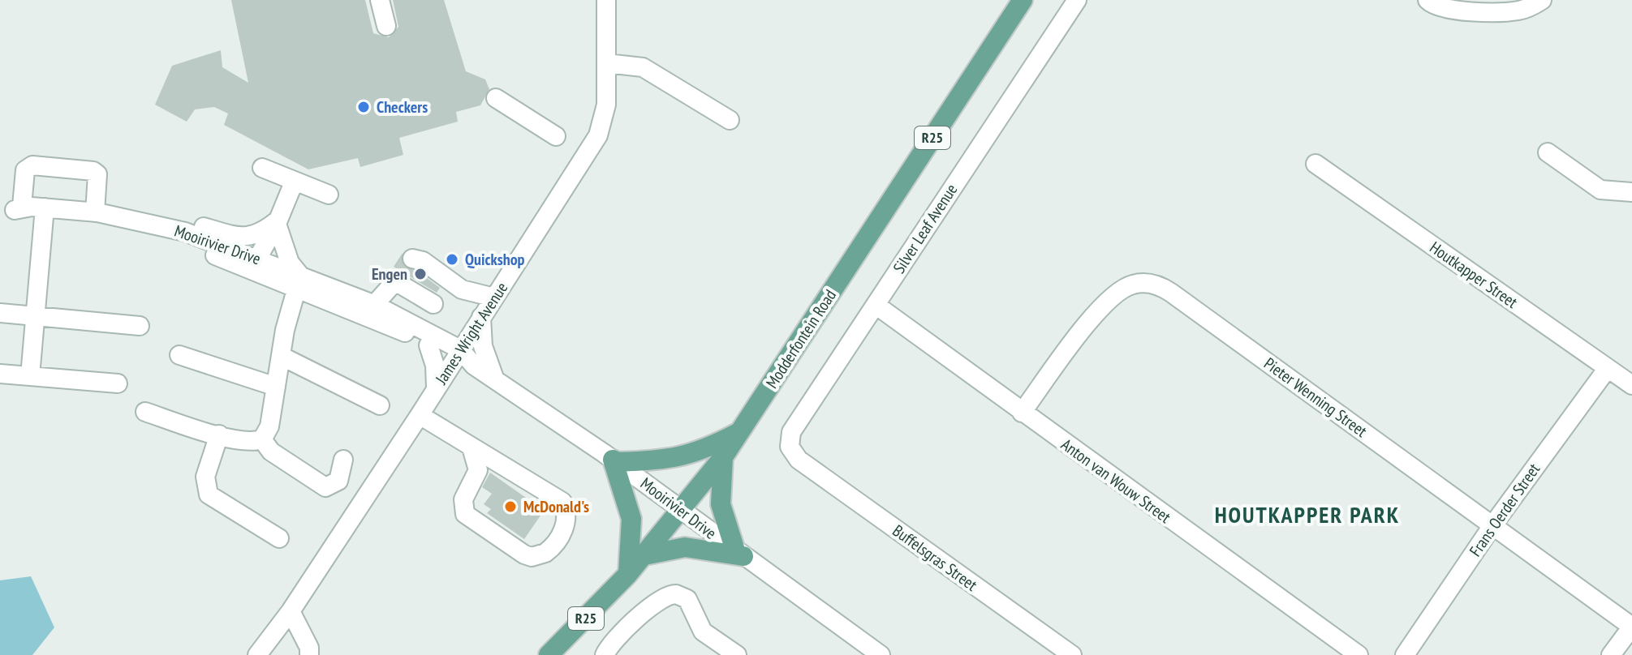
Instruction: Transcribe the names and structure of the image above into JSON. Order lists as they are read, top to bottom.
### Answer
{
  "streets": {
    "main road": ["R25", "Modderfontein Road"],
    "street": [
      "Silver Leaf Avenue",
      "Mooirivier Drive",
      "Houtkapper Street",
      "James Wright Avenue",
      "Pieter Wenning Street",
      "Anton van Wouw Street",
      "Frans Oerder Street",
      "Buffelsgras Street"
    ]
  },
  "crossings": [
    ["Silver Leaf Avenue", "Anton van Wouw Street"],
    ["Silver Leaf Avenue", "Buffelsgras Street"],
    ["Mooirivier Drive", "James Wright Avenue"],
    ["Mooirivier Drive", "Modderfontein Road"],
    ["Houtkapper Street", "Frans Oerder Street"],
    ["Pieter Wenning Street", "Anton van Wouw Street"],
    ["Pieter Wenning Street", "Frans Oerder Street"]
  ],
  "districts": ["HOUTKAPPER PARK"],
  "places": [
    "Checkers",
    "Quickshop",
    "Engen",
    "McDonald's"
  ]
}
